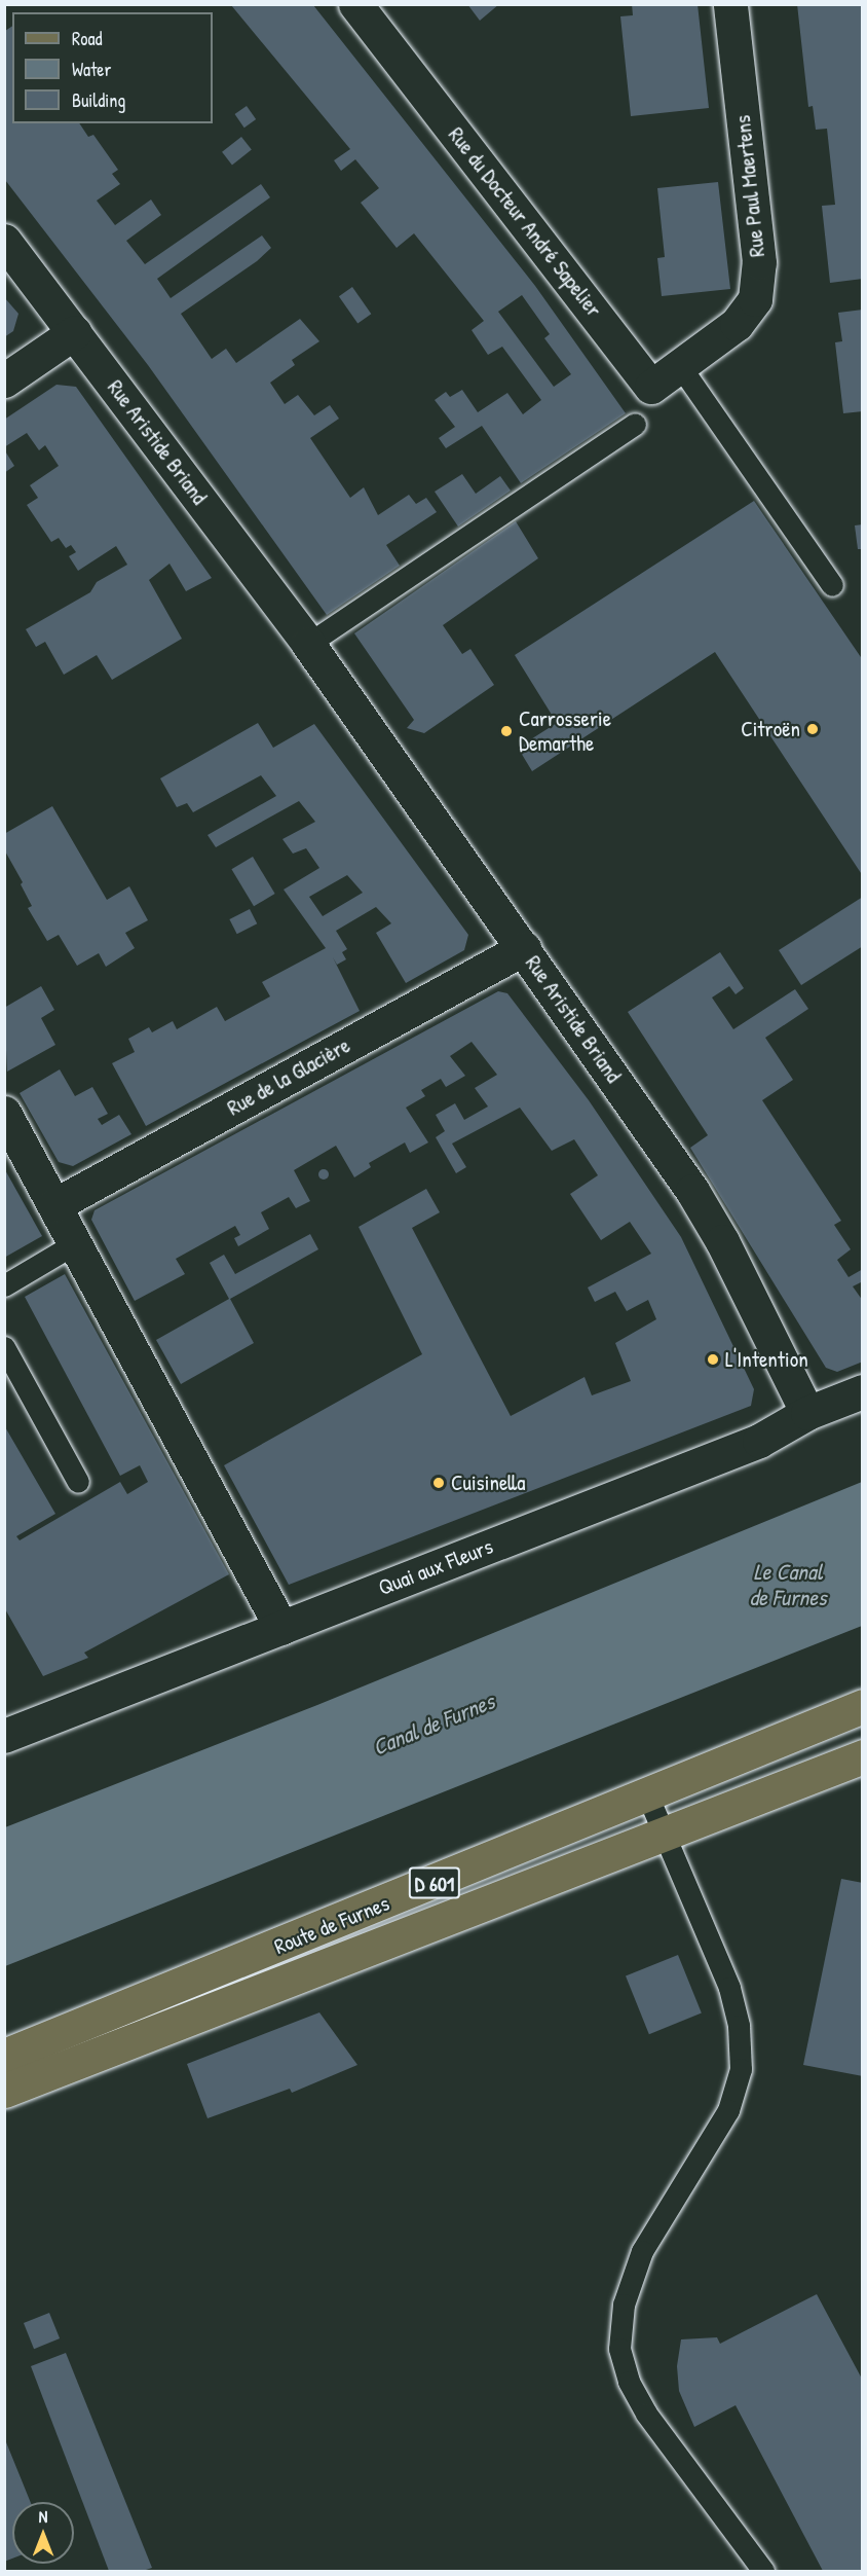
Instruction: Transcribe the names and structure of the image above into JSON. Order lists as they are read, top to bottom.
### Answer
{
  "streets": {
    "main road": ["D 601", "Route de Furnes"],
    "street": [
      "Rue Paul Maertens",
      "Rue du Docteur André Sapelier",
      "Rue Aristide Briand",
      "Rue de la Glacière",
      "Quai aux Fleurs"
    ]
  },
  "crossings": [
    ["Rue Paul Maertens", "Rue du Docteur André Sapelier"],
    ["Rue Aristide Briand", "Rue de la Glacière"],
    ["Rue Aristide Briand", "Quai aux Fleurs"]
  ],
  "water": ["Le Canal de Furnes", "Canal de Furnes"],
  "places": [
    "Citroën",
    "Carrosserie Demarthe",
    "L'Intention",
    "Cuisinella"
  ],
  "legend": ["Road", "Water", "Building"],
  "north": "top"
}
